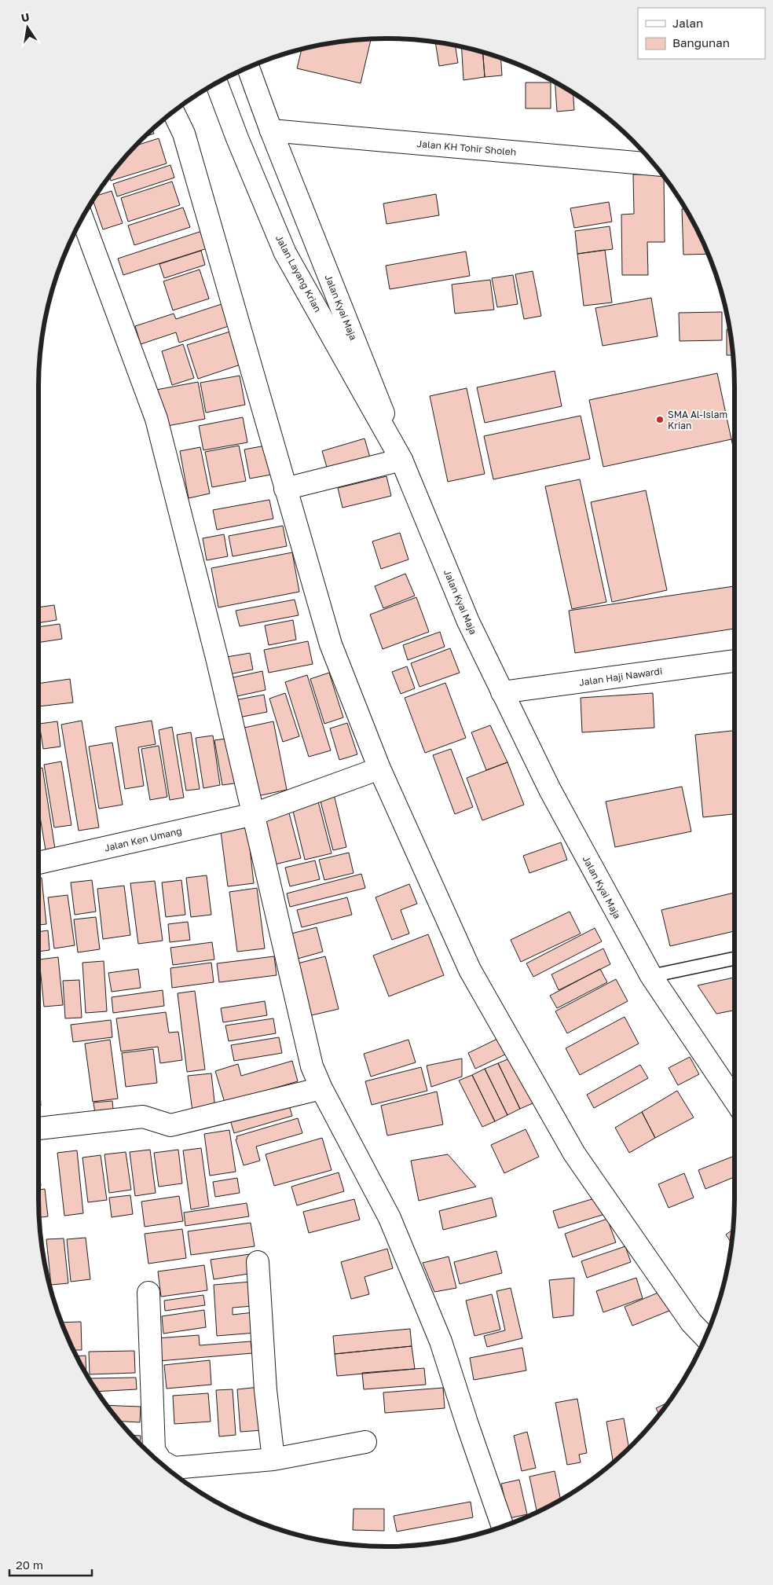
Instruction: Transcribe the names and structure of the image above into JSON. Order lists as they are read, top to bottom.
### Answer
{
  "streets": {
    "street": [
      "Jalan KH Tohir Sholeh",
      "Jalan Layang Krian",
      "Jalan Kyai Maja",
      "Jalan Haji Nawardi",
      "Jalan Ken Umang"
    ]
  },
  "crossings": [
    ["Jalan KH Tohir Sholeh", "Jalan Kyai Maja"],
    ["Jalan Layang Krian", "Jalan Kyai Maja"],
    ["Jalan Kyai Maja", "Jalan Haji Nawardi"]
  ],
  "places": ["SMA Al-Islam Krian"],
  "legend": ["Jalan", "Bangunan"],
  "scale_bar": "20 m",
  "north": "top"
}
